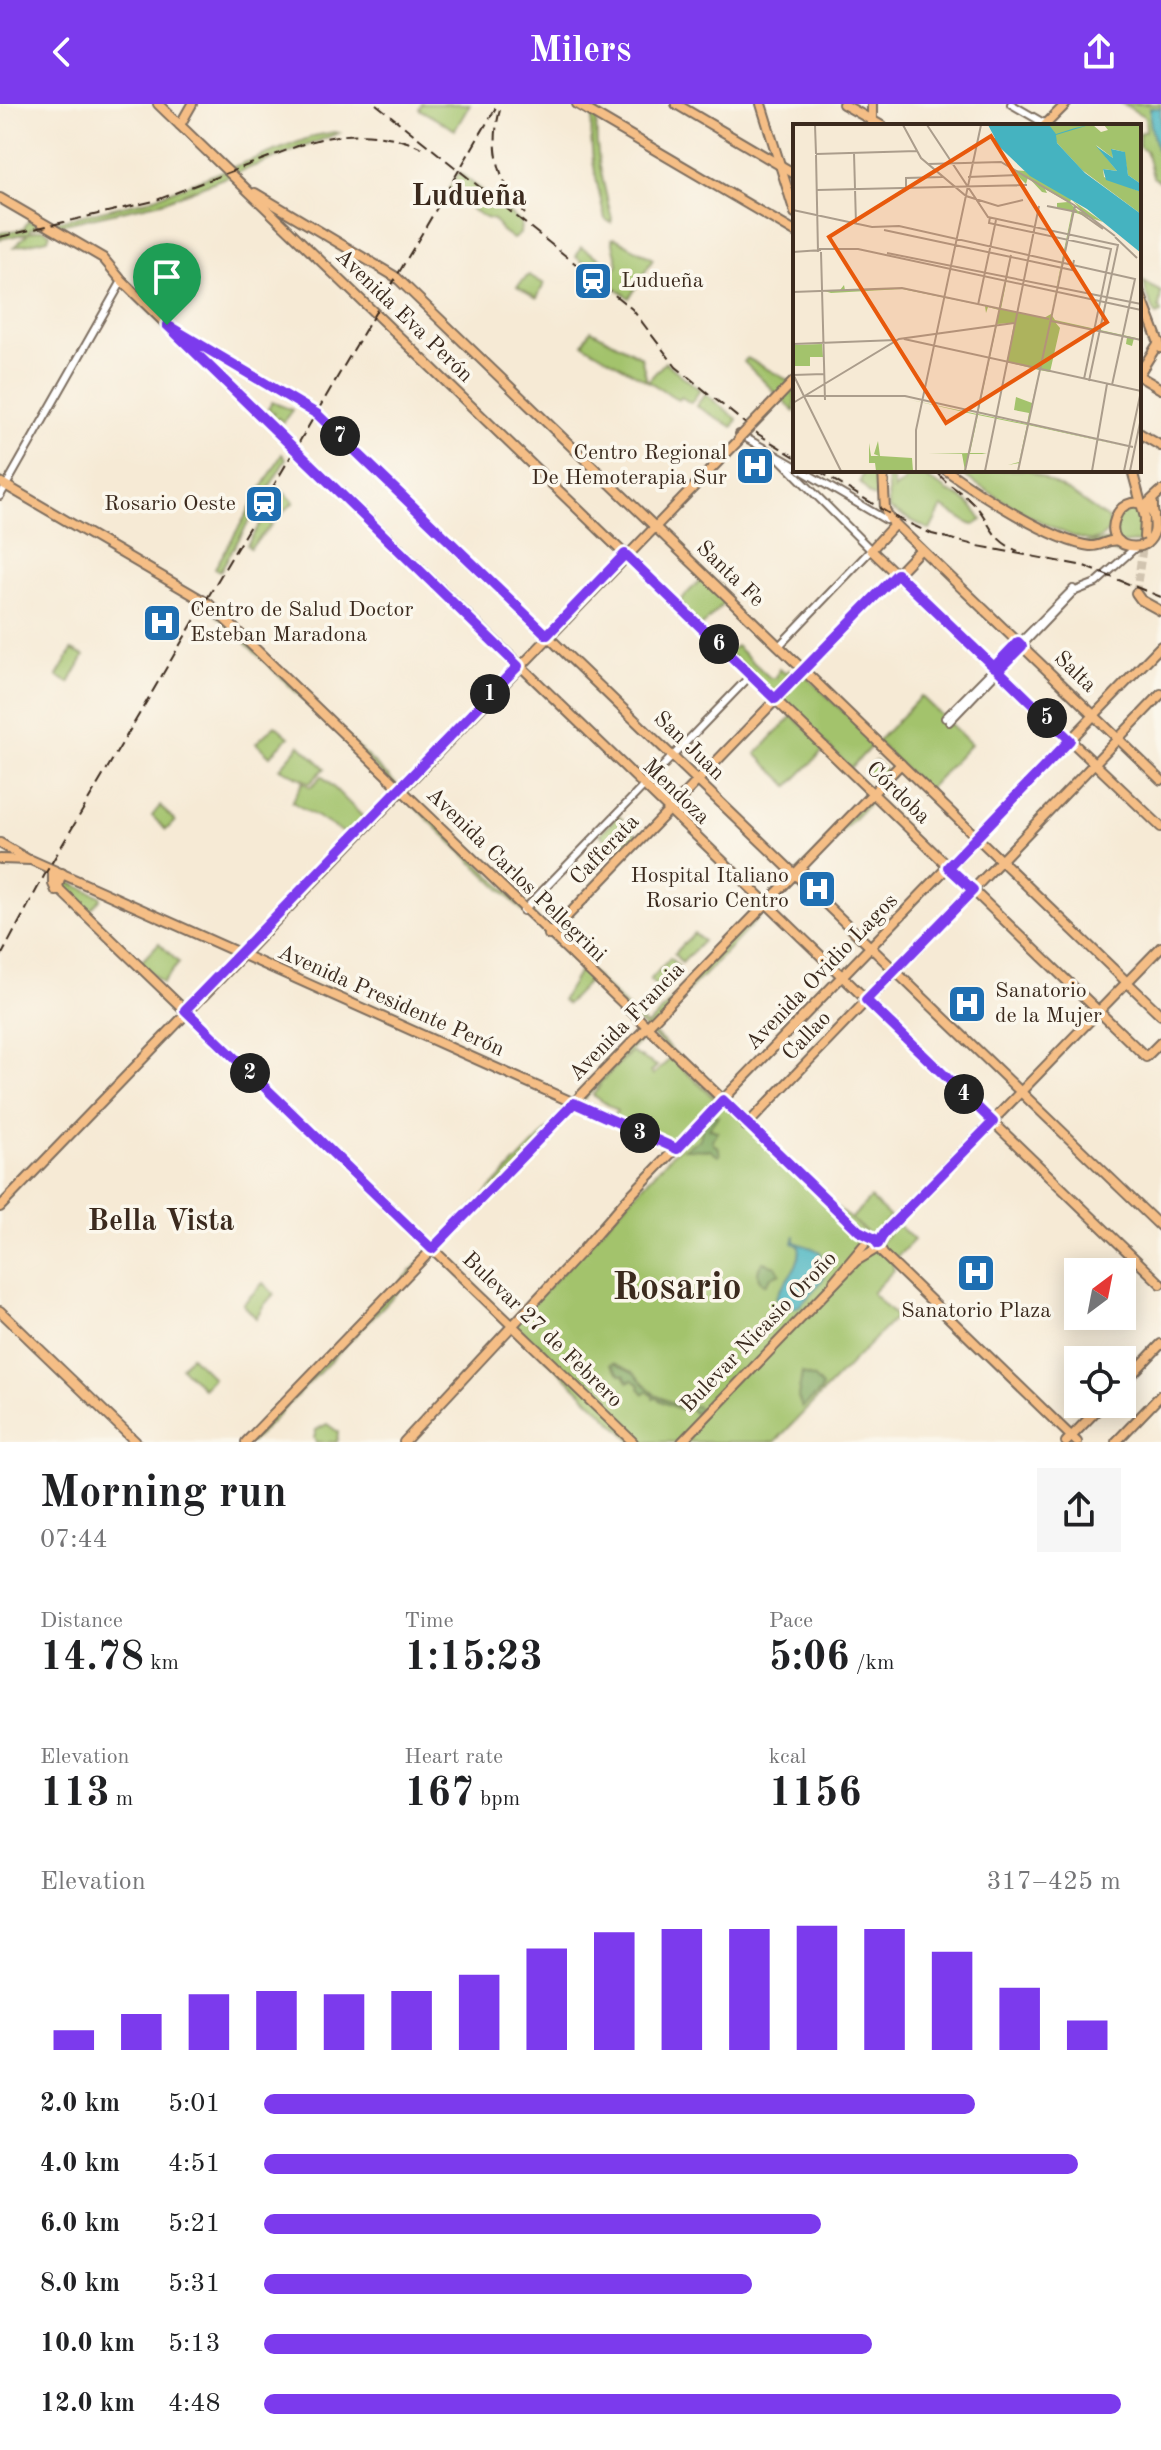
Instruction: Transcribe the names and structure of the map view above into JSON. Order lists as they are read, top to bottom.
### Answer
{
  "streets": {
    "main road": [
      "Avenida Eva Perón",
      "Santa Fe",
      "Salta",
      "San Juan",
      "Mendoza",
      "Córdoba",
      "Cafferata",
      "Avenida Carlos Pellegrini",
      "Avenida Ovidio Lagos",
      "Avenida Presidente Perón",
      "Avenida Francia",
      "Callao",
      "Bulevar 27 de Febrero",
      "Bulevar Nicasio Oroño"
    ]
  },
  "crossings": [
    ["Avenida Eva Perón", "Santa Fe"],
    ["Avenida Eva Perón", "Córdoba"],
    ["Santa Fe", "Cafferata"],
    ["Santa Fe", "Avenida Ovidio Lagos"],
    ["Santa Fe", "Avenida Francia"],
    ["Santa Fe", "Callao"],
    ["Santa Fe", "Bulevar Nicasio Oroño"],
    ["Salta", "Cafferata"],
    ["Salta", "Avenida Ovidio Lagos"],
    ["Salta", "Callao"],
    ["San Juan", "Mendoza"],
    ["San Juan", "Cafferata"],
    ["San Juan", "Avenida Ovidio Lagos"],
    ["San Juan", "Avenida Francia"],
    ["San Juan", "Callao"],
    ["San Juan", "Bulevar Nicasio Oroño"],
    ["Mendoza", "Cafferata"],
    ["Mendoza", "Avenida Ovidio Lagos"],
    ["Mendoza", "Avenida Francia"],
    ["Mendoza", "Callao"],
    ["Mendoza", "Bulevar Nicasio Oroño"],
    ["Córdoba", "Cafferata"],
    ["Córdoba", "Avenida Ovidio Lagos"],
    ["Córdoba", "Avenida Francia"],
    ["Córdoba", "Callao"],
    ["Córdoba", "Bulevar Nicasio Oroño"],
    ["Cafferata", "Avenida Carlos Pellegrini"],
    ["Avenida Carlos Pellegrini", "Avenida Ovidio Lagos"],
    ["Avenida Carlos Pellegrini", "Avenida Francia"],
    ["Avenida Carlos Pellegrini", "Callao"],
    ["Avenida Carlos Pellegrini", "Bulevar Nicasio Oroño"],
    ["Avenida Ovidio Lagos", "Avenida Presidente Perón"],
    ["Avenida Ovidio Lagos", "Bulevar 27 de Febrero"],
    ["Avenida Presidente Perón", "Avenida Francia"],
    ["Avenida Presidente Perón", "Bulevar 27 de Febrero"],
    ["Avenida Francia", "Bulevar 27 de Febrero"]
  ],
  "districts": ["Ludueña", "Bella Vista", "Rosario"],
  "places": {
    "station": ["Ludueña", "Rosario Oeste"],
    "hospital": [
      "Centro Regional De Hemoterapia Sur",
      "Centro de Salud Doctor Esteban Maradona",
      "Hospital Italiano Rosario Centro",
      "Sanatorio de la Mujer",
      "Sanatorio Plaza"
    ]
  },
  "north": "top right",
  "page": {
    "header": "Milers",
    "pins": [
      "7",
      "6",
      "1",
      "5",
      "2",
      "4",
      "3"
    ],
    "heading": ["Morning run", "07:44"],
    "stats": [
      ["Distance", "14.78 km"],
      ["Time", "1:15:23"],
      ["Pace", "5:06 /km"],
      ["Elevation", "113 m"],
      ["Heart rate", "167 bpm"],
      ["kcal", "1156"]
    ],
    "chart": ["Elevation", "317–425 m"],
    "list": [
      {
        "name": "2.0 km",
        "note": "5:01"
      },
      {
        "name": "4.0 km",
        "note": "4:51"
      },
      {
        "name": "6.0 km",
        "note": "5:21"
      },
      {
        "name": "8.0 km",
        "note": "5:31"
      },
      {
        "name": "10.0 km",
        "note": "5:13"
      },
      {
        "name": "12.0 km",
        "note": "4:48"
      }
    ]
  }
}
